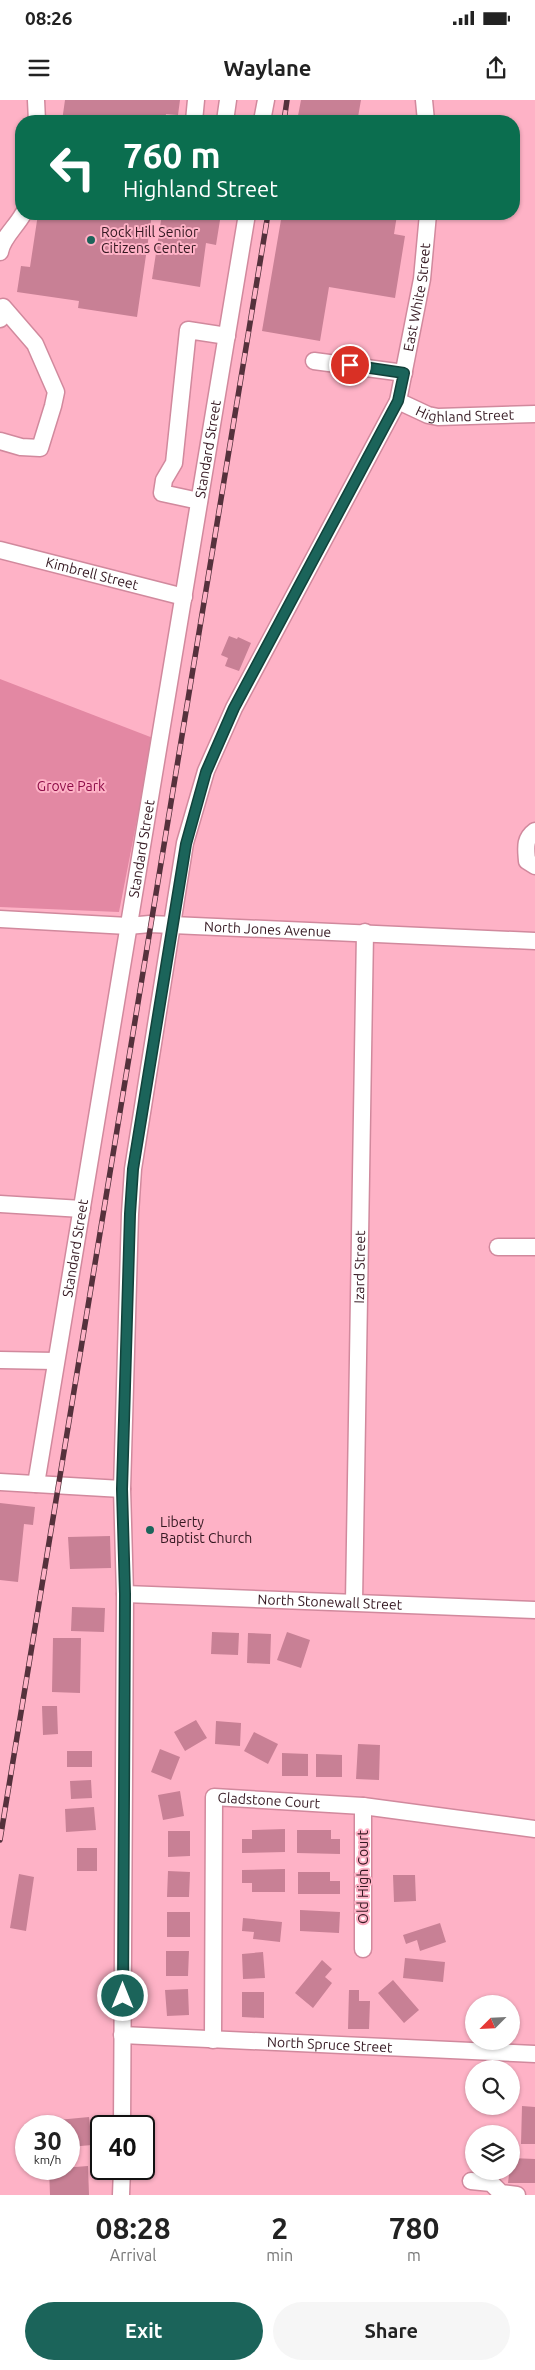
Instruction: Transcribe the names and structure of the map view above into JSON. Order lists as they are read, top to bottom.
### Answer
{
  "streets": {
    "street": [
      "East White Street",
      "Highland Street",
      "Standard Street",
      "Kimbrell Street",
      "North Jones Avenue",
      "Izard Street",
      "North Stonewall Street",
      "Gladstone Court",
      "Old High Court",
      "North Spruce Street"
    ]
  },
  "crossings": [
    ["East White Street", "Highland Street"],
    ["East White Street", "North Jones Avenue"],
    ["East White Street", "North Stonewall Street"],
    ["East White Street", "North Spruce Street"],
    ["Standard Street", "Kimbrell Street"],
    ["Standard Street", "North Jones Avenue"],
    ["North Jones Avenue", "Izard Street"],
    ["Izard Street", "North Stonewall Street"],
    ["Gladstone Court", "Old High Court"],
    ["Gladstone Court", "North Spruce Street"]
  ],
  "parks": ["Grove Park"],
  "places": ["Rock Hill Senior Citizens Center", "Liberty Baptist Church"],
  "north": "bottom left",
  "page": {
    "status": "08:26",
    "header": "Waylane",
    "turn": ["760 m", "Highland Street"],
    "speed": "30 km/h",
    "limit": "40",
    "eta": [
      "08:28",
      "Arrival",
      "2",
      "min",
      "780",
      "m"
    ],
    "buttons": ["Exit", "Share"]
  }
}
